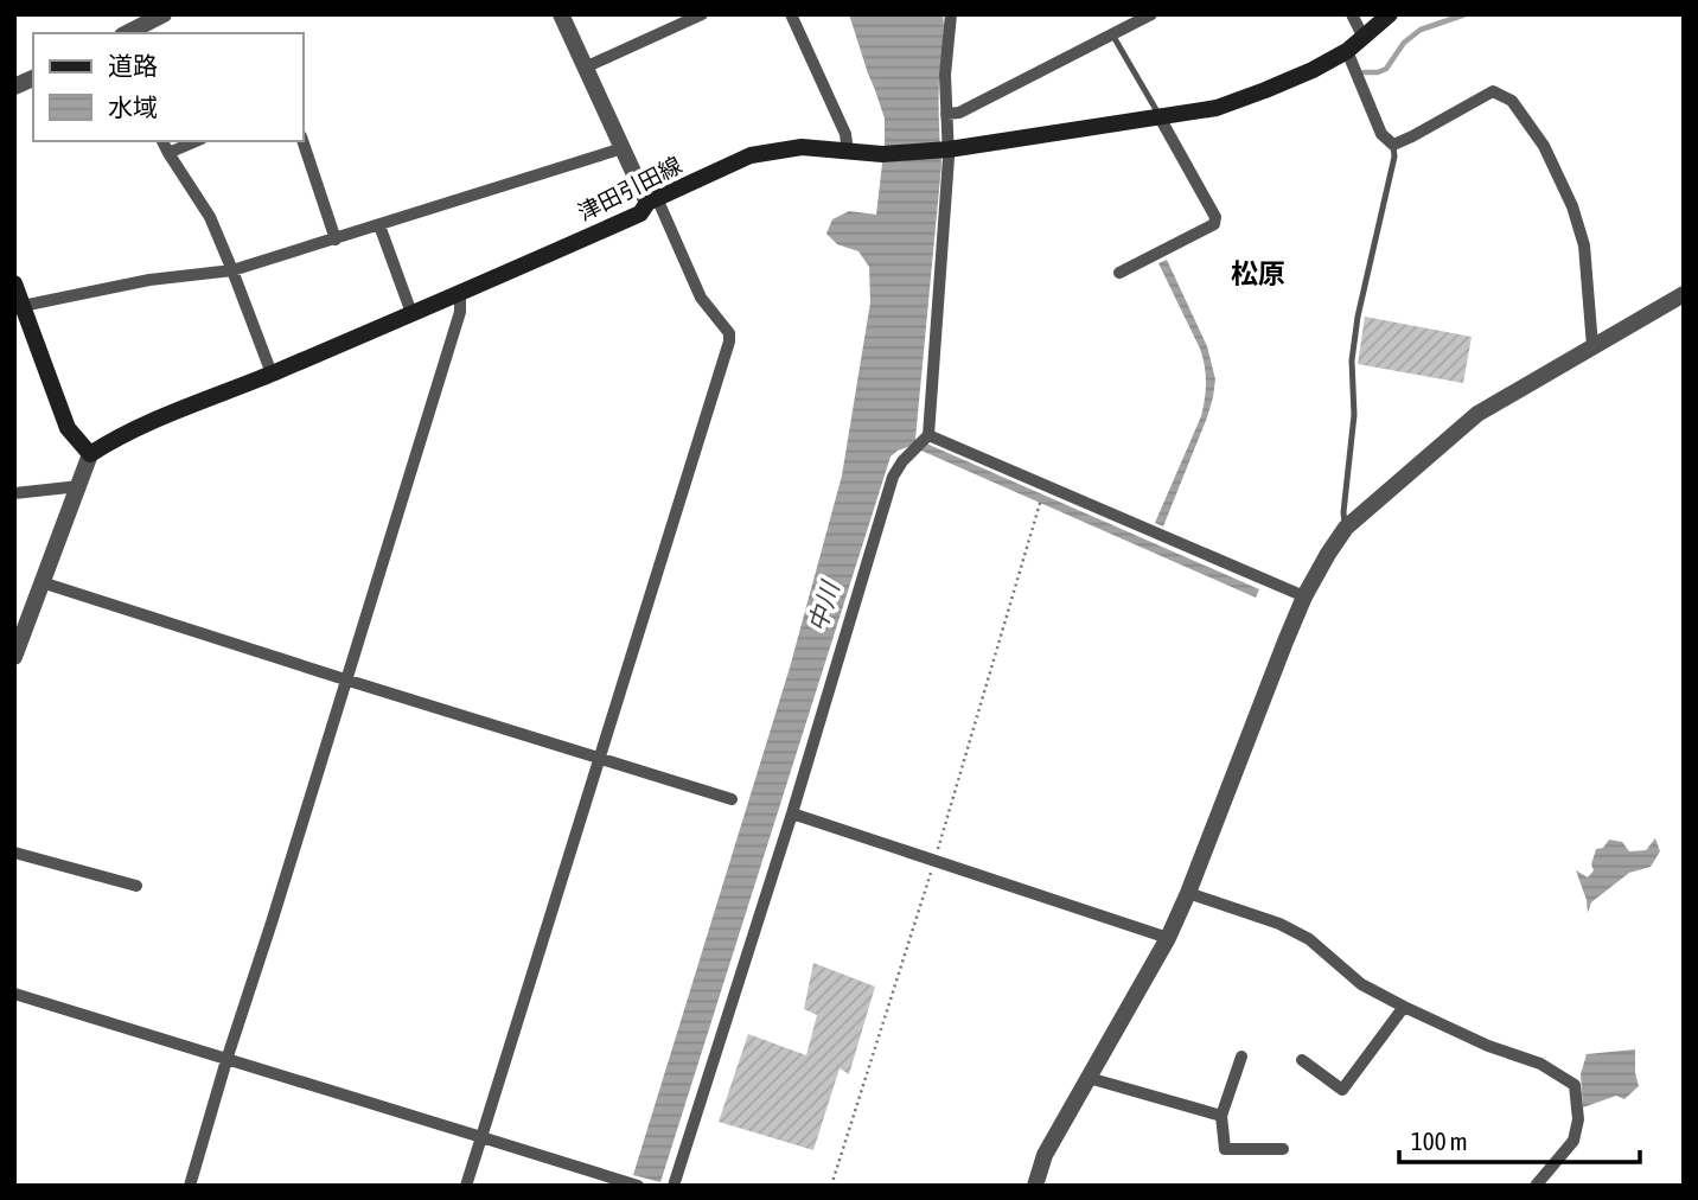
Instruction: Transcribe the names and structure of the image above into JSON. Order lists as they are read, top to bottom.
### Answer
{
  "streets": {
    "main road": ["津田引田線"]
  },
  "districts": ["松原"],
  "water": ["中川"],
  "legend": ["道路", "水域"],
  "scale_bar": "100 m"
}
